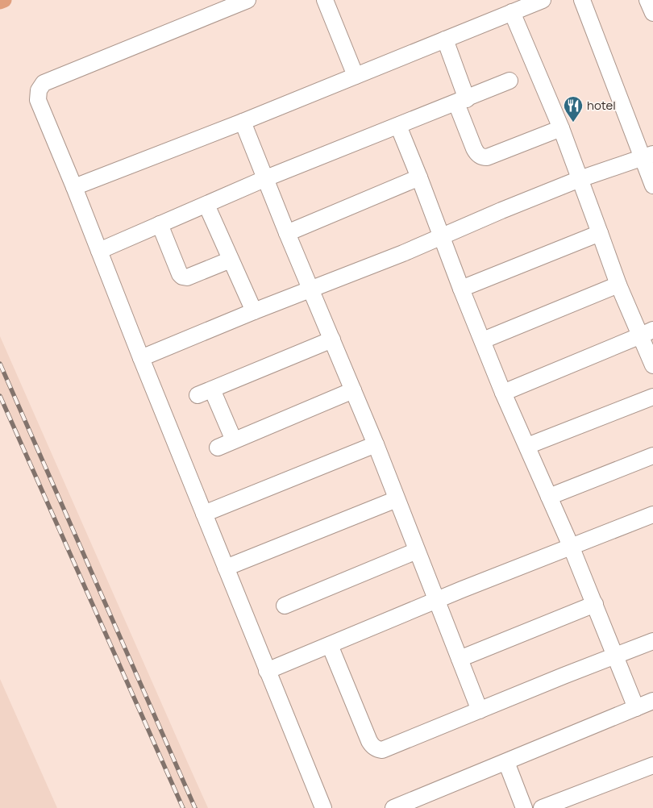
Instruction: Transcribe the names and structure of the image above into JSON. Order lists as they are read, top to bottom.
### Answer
{
  "places": {
    "restaurant": ["hotel"]
  }
}
